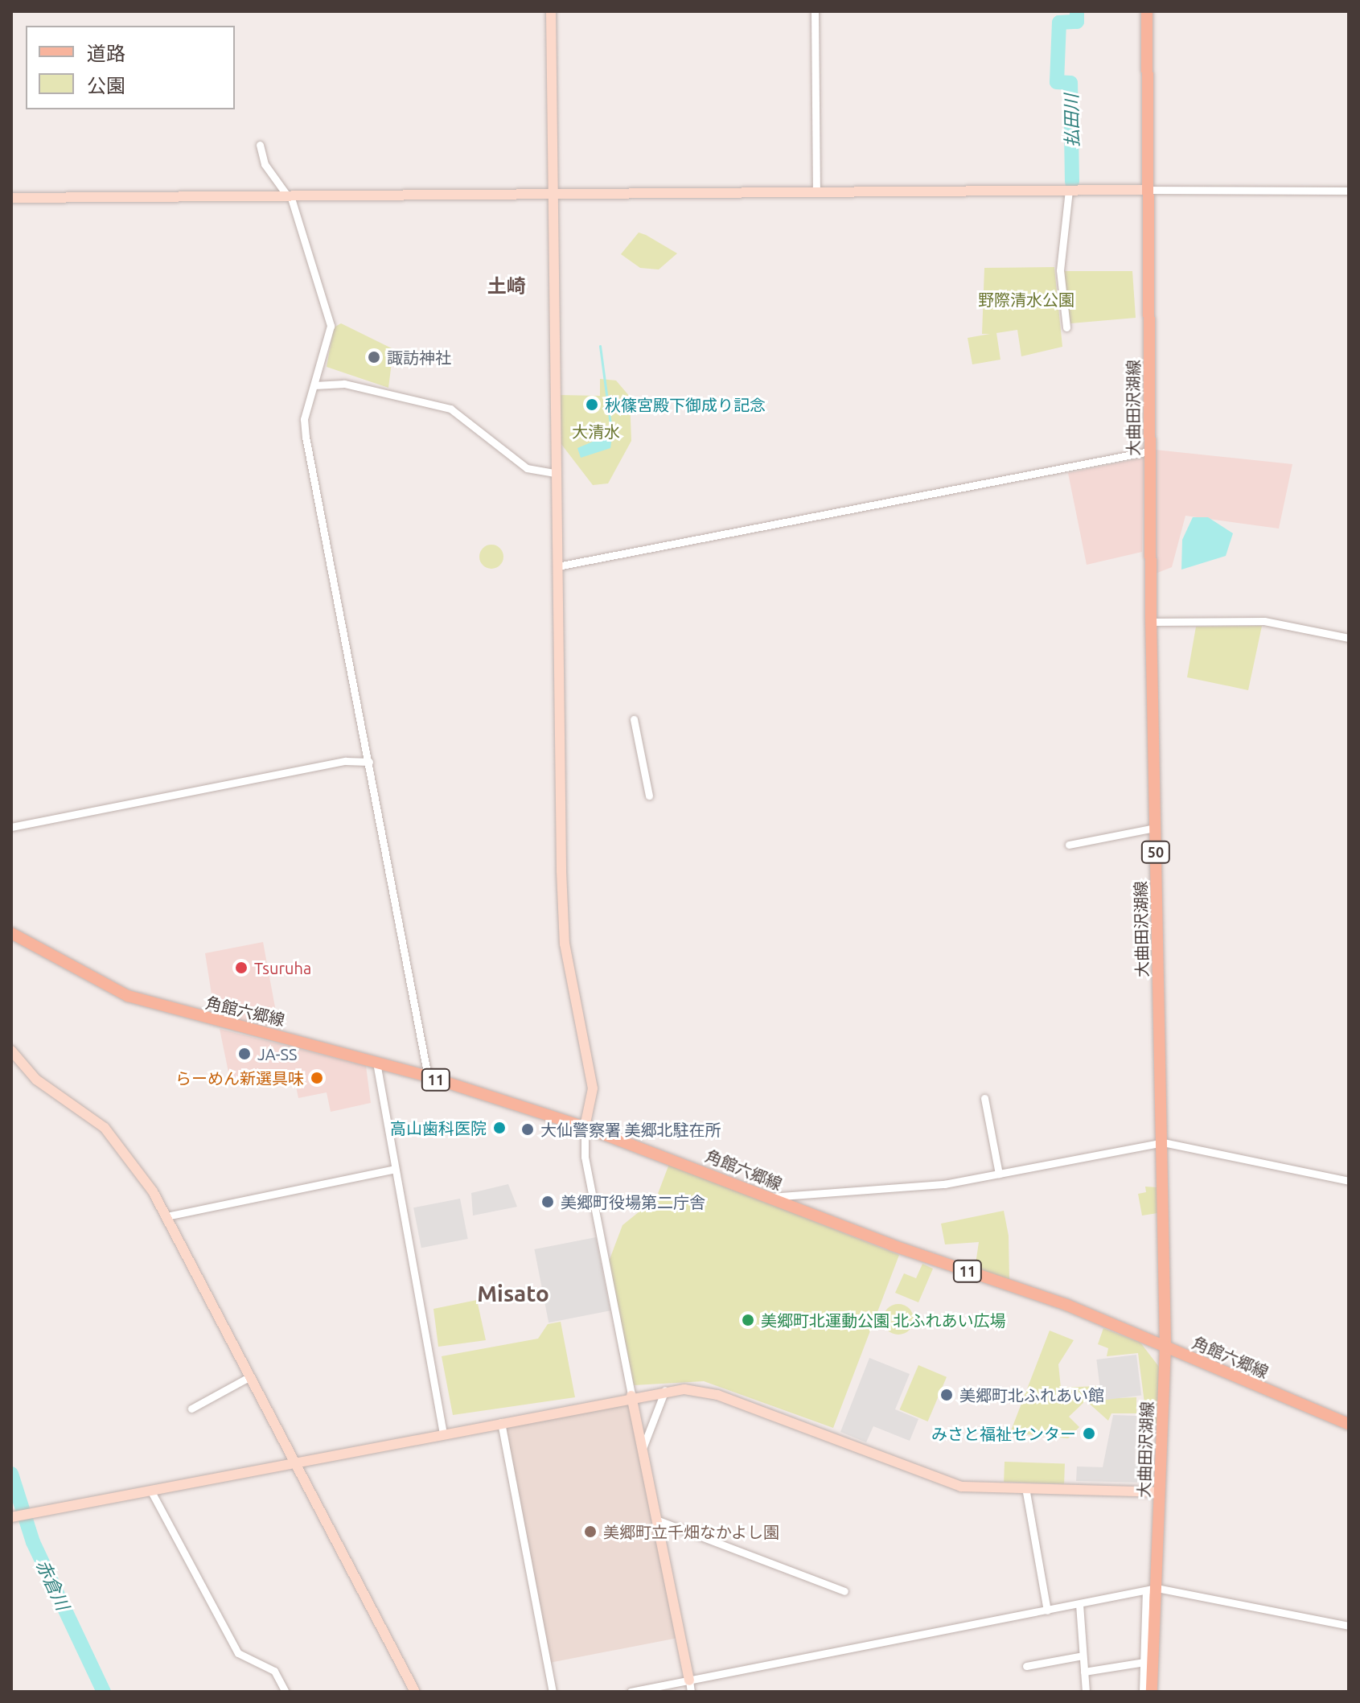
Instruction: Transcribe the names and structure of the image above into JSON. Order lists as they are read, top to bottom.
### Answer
{
  "streets": {
    "main road": [
      "大曲田沢湖線",
      "50",
      "角館六郷線",
      "11"
    ]
  },
  "crossings": [
    ["大曲田沢湖線", "角館六郷線"]
  ],
  "districts": ["土崎", "Misato"],
  "water": ["払田川", "赤倉川"],
  "parks": ["野際清水公園", "大清水"],
  "places": [
    "諏訪神社",
    "秋篠宮殿下御成り記念",
    "Tsuruha",
    "JA-SS",
    "らーめん新選具味",
    "高山歯科医院",
    "大仙警察署 美郷北駐在所",
    "美郷町役場第二庁舎",
    "美郷町北運動公園 北ふれあい広場",
    "美郷町北ふれあい館",
    "みさと福祉センター",
    "美郷町立千畑なかよし園"
  ],
  "legend": ["道路", "公園"]
}
